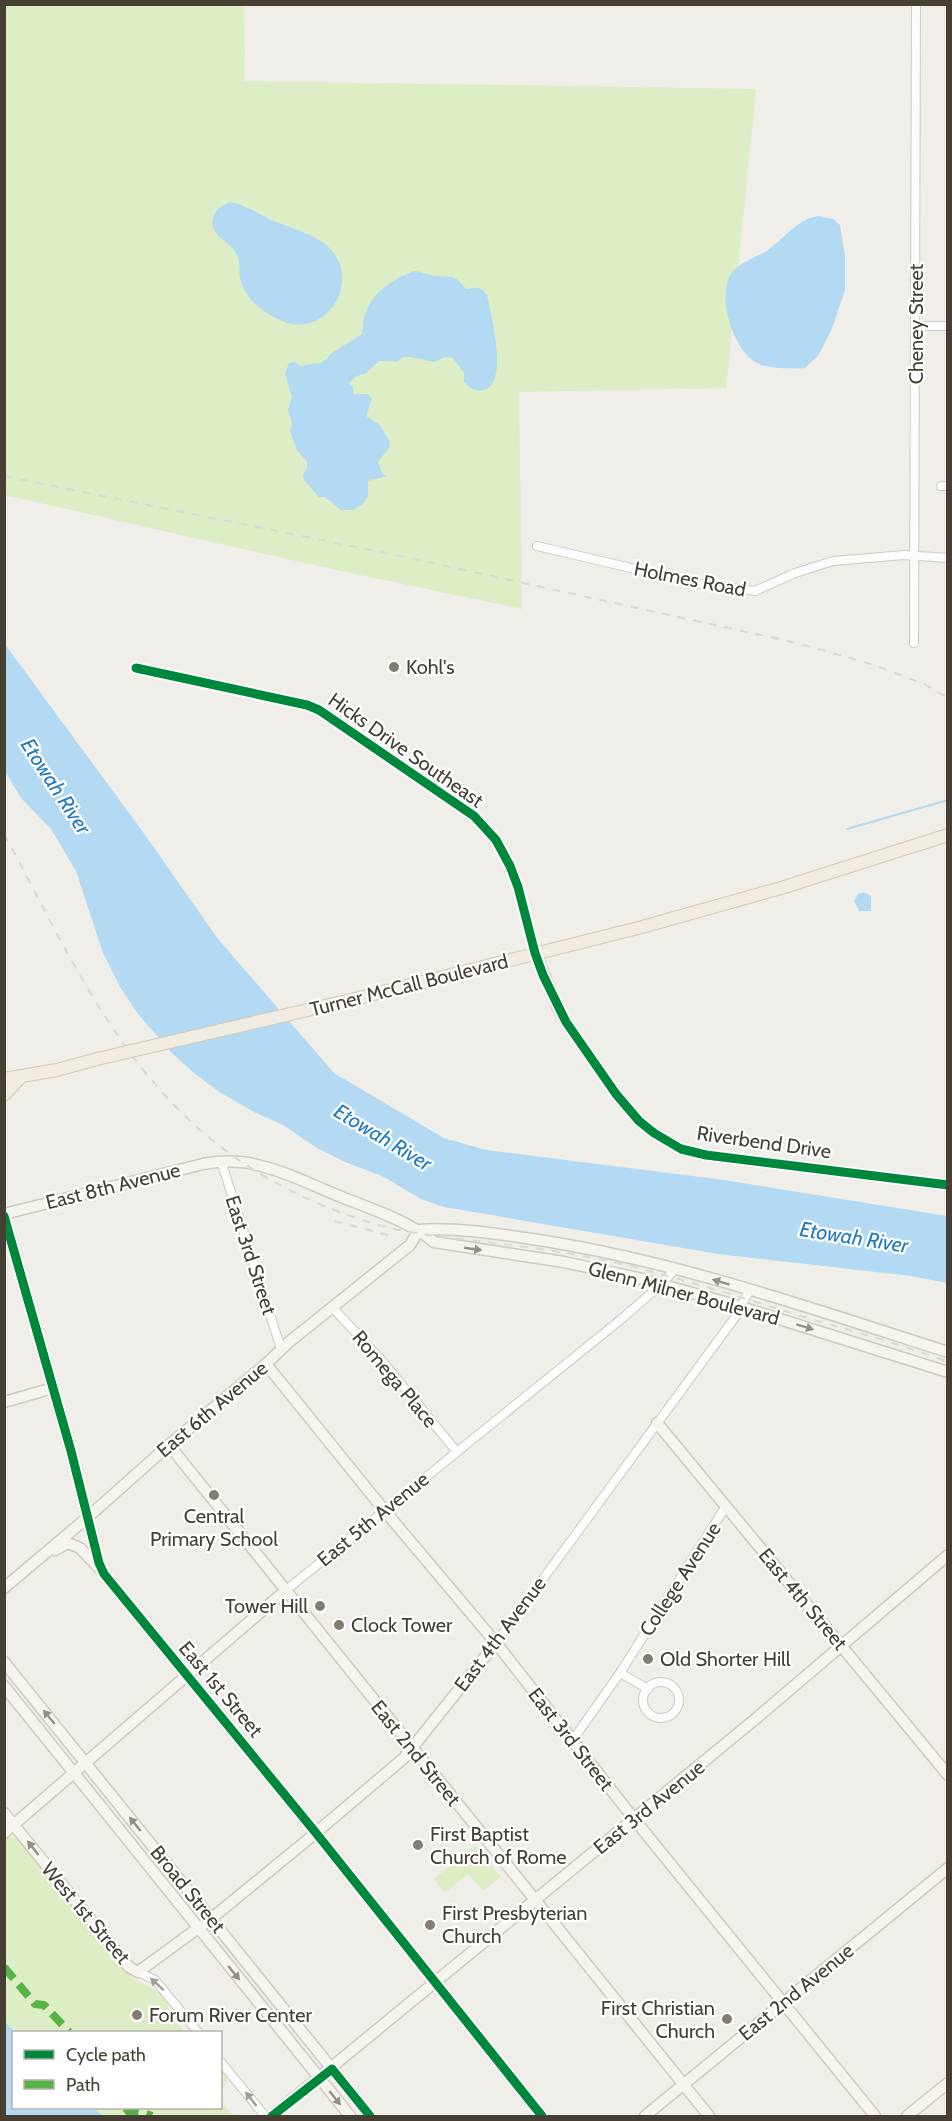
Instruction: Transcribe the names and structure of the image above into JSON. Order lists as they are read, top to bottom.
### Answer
{
  "streets": {
    "main road": ["Turner McCall Boulevard"],
    "street": [
      "Cheney Street",
      "Holmes Road",
      "Hicks Drive Southeast",
      "Riverbend Drive",
      "East 8th Avenue",
      "East 3rd Street",
      "Glenn Milner Boulevard",
      "Romega Place",
      "East 6th Avenue",
      "East 5th Avenue",
      "College Avenue",
      "East 4th Street",
      "East 4th Avenue",
      "East 1st Street",
      "East 2nd Street",
      "East 3rd Avenue",
      "Broad Street",
      "West 1st Street",
      "East 2nd Avenue"
    ]
  },
  "crossings": [
    ["Cheney Street", "Holmes Road"],
    ["Hicks Drive Southeast", "Turner McCall Boulevard"],
    ["Hicks Drive Southeast", "Riverbend Drive"],
    ["Turner McCall Boulevard", "Riverbend Drive"],
    ["East 8th Avenue", "East 3rd Street"],
    ["East 8th Avenue", "Glenn Milner Boulevard"],
    ["East 8th Avenue", "East 1st Street"],
    ["East 3rd Street", "Glenn Milner Boulevard"],
    ["East 3rd Street", "East 6th Avenue"],
    ["East 3rd Street", "East 5th Avenue"],
    ["East 3rd Street", "College Avenue"],
    ["East 3rd Street", "East 4th Avenue"],
    ["East 3rd Street", "East 3rd Avenue"],
    ["East 3rd Street", "East 2nd Avenue"],
    ["Glenn Milner Boulevard", "East 6th Avenue"],
    ["Glenn Milner Boulevard", "East 5th Avenue"],
    ["Glenn Milner Boulevard", "East 4th Avenue"],
    ["Romega Place", "East 6th Avenue"],
    ["Romega Place", "East 5th Avenue"],
    ["East 6th Avenue", "East 1st Street"],
    ["East 6th Avenue", "East 2nd Street"],
    ["East 5th Avenue", "East 1st Street"],
    ["East 5th Avenue", "East 2nd Street"],
    ["East 5th Avenue", "Broad Street"],
    ["East 5th Avenue", "West 1st Street"],
    ["College Avenue", "East 4th Street"],
    ["East 4th Street", "East 4th Avenue"],
    ["East 4th Street", "East 3rd Avenue"],
    ["East 4th Avenue", "East 1st Street"],
    ["East 4th Avenue", "East 2nd Street"],
    ["East 4th Avenue", "Broad Street"],
    ["East 4th Avenue", "West 1st Street"],
    ["East 1st Street", "East 3rd Avenue"],
    ["East 2nd Street", "East 3rd Avenue"],
    ["East 2nd Street", "East 2nd Avenue"],
    ["East 3rd Avenue", "Broad Street"]
  ],
  "one_way": ["West 1st Street"],
  "water": ["Etowah River"],
  "places": [
    "Kohl's",
    "Central Primary School",
    "Tower Hill",
    "Clock Tower",
    "Old Shorter Hill",
    "First Baptist Church of Rome",
    "First Presbyterian Church",
    "Forum River Center",
    "First Christian Church"
  ],
  "legend": ["Cycle path", "Path"]
}
